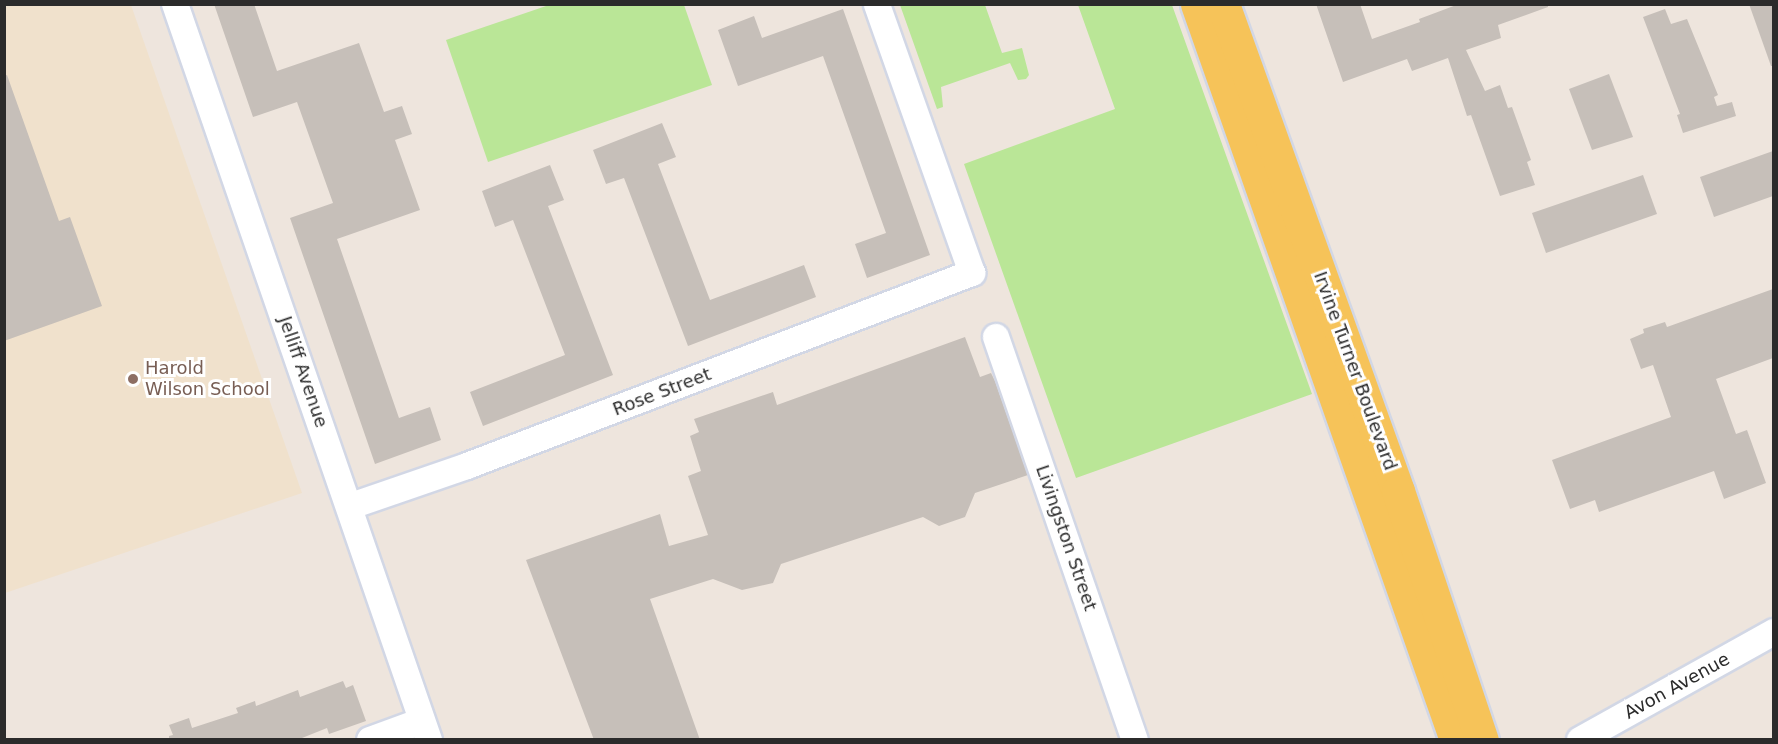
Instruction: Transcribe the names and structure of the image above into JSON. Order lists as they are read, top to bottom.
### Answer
{
  "streets": {
    "main road": ["Irvine Turner Boulevard"],
    "street": [
      "Jelliff Avenue",
      "Rose Street",
      "Livingston Street",
      "Avon Avenue"
    ]
  },
  "crossings": [
    ["Jelliff Avenue", "Rose Street"]
  ],
  "places": ["Harold Wilson School"]
}
